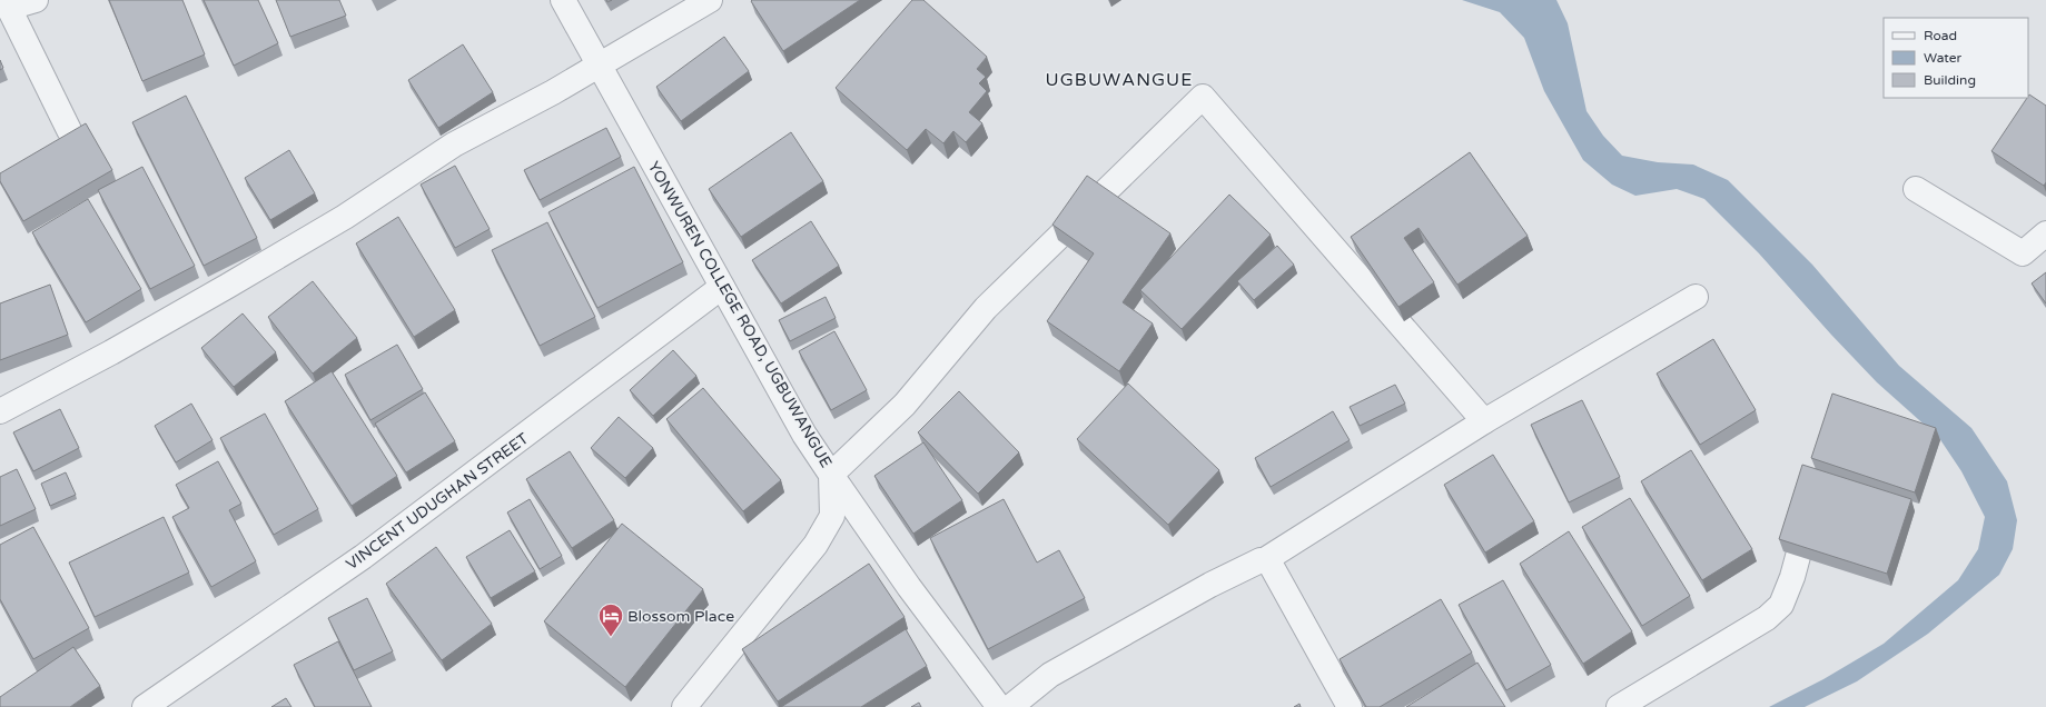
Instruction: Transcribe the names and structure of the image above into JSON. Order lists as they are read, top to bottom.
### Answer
{
  "streets": {
    "street": ["YONWUREN COLLEGE ROAD, UGBUWANGUE", "VINCENT UDUGHAN STREET"]
  },
  "crossings": [
    ["YONWUREN COLLEGE ROAD, UGBUWANGUE", "VINCENT UDUGHAN STREET"]
  ],
  "districts": ["UGBUWANGUE"],
  "places": {
    "hotel": ["Blossom Place"]
  },
  "legend": ["Road", "Water", "Building"]
}
